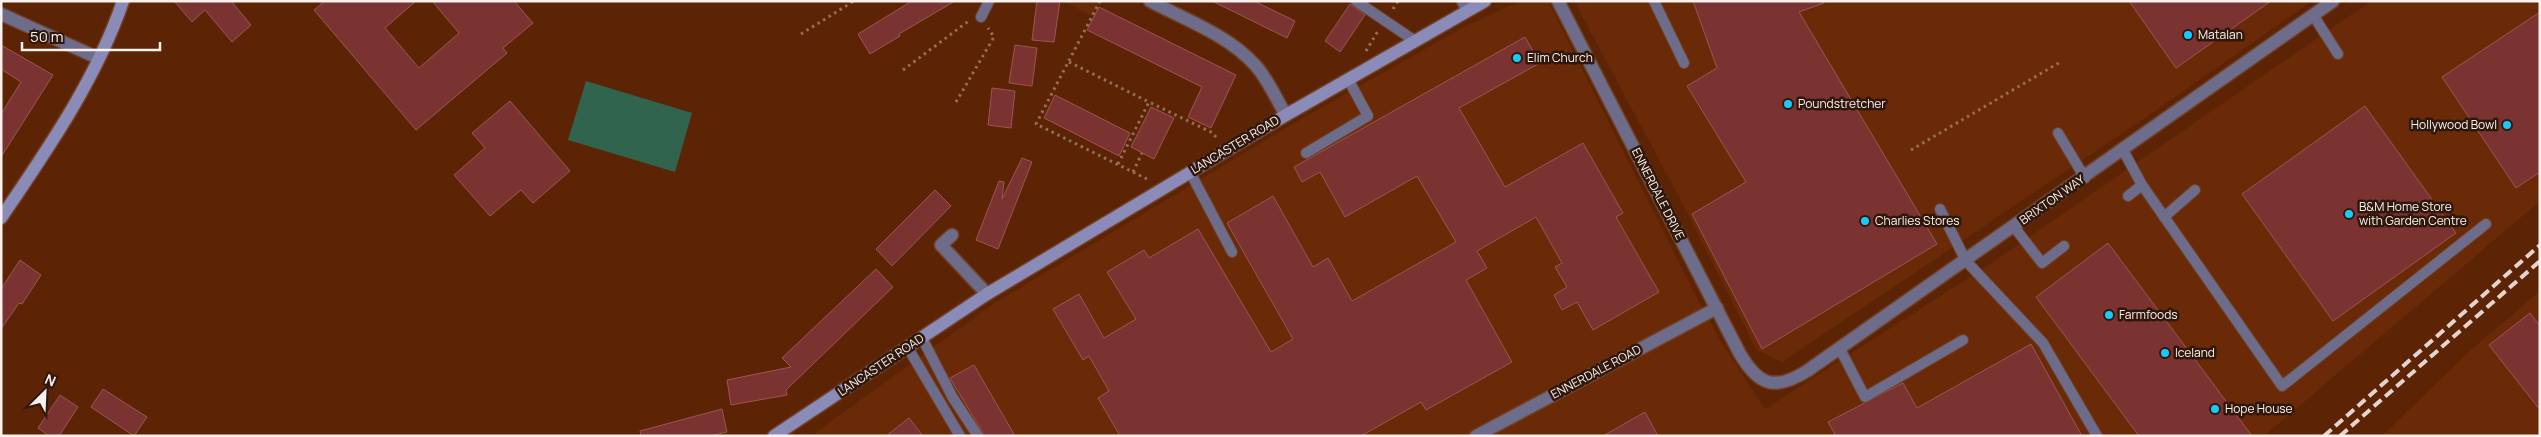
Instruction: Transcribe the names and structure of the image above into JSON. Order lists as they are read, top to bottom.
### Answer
{
  "streets": {
    "street": [
      "LANCASTER ROAD",
      "ENNERDALE DRIVE",
      "BRIXTON WAY",
      "ENNERDALE ROAD"
    ]
  },
  "crossings": [
    ["ENNERDALE DRIVE", "BRIXTON WAY"],
    ["ENNERDALE DRIVE", "ENNERDALE ROAD"]
  ],
  "places": [
    "Matalan",
    "Elim Church",
    "Poundstretcher",
    "Hollywood Bowl",
    "B&M Home Store with Garden Centre",
    "Charlies Stores",
    "Farmfoods",
    "Iceland",
    "Hope House"
  ],
  "scale_bar": "50 m",
  "north": "top right"
}
